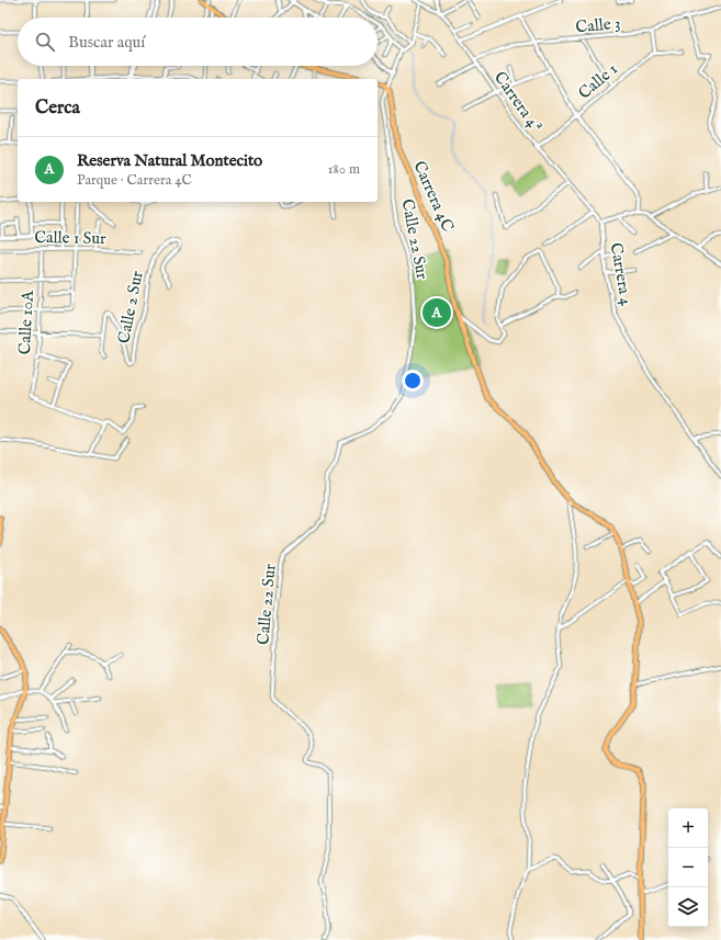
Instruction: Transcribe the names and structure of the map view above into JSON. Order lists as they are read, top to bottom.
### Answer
{
  "streets": {
    "main road": ["Carrera 4C"],
    "street": [
      "Calle 3",
      "Calle 1",
      "Carrera 4ª",
      "Calle 1 Sur",
      "Calle 22 Sur",
      "Carrera 4",
      "Calle 2 Sur",
      "Calle 10A"
    ]
  },
  "crossings": [
    ["Calle 3", "Carrera 4ª"],
    ["Calle 1", "Carrera 4ª"],
    ["Carrera 4ª", "Carrera 4"],
    ["Carrera 4C", "Calle 22 Sur"],
    ["Calle 1 Sur", "Calle 10A"],
    ["Calle 2 Sur", "Calle 10A"]
  ],
  "page": {
    "search": "Buscar aquí",
    "heading": "Cerca",
    "list": [
      {
        "mark": "A",
        "name": "Reserva Natural Montecito",
        "note": "Parque · Carrera 4C",
        "value": "180 m"
      }
    ],
    "pins": "A",
    "map_buttons": ["+", "−"]
  }
}
